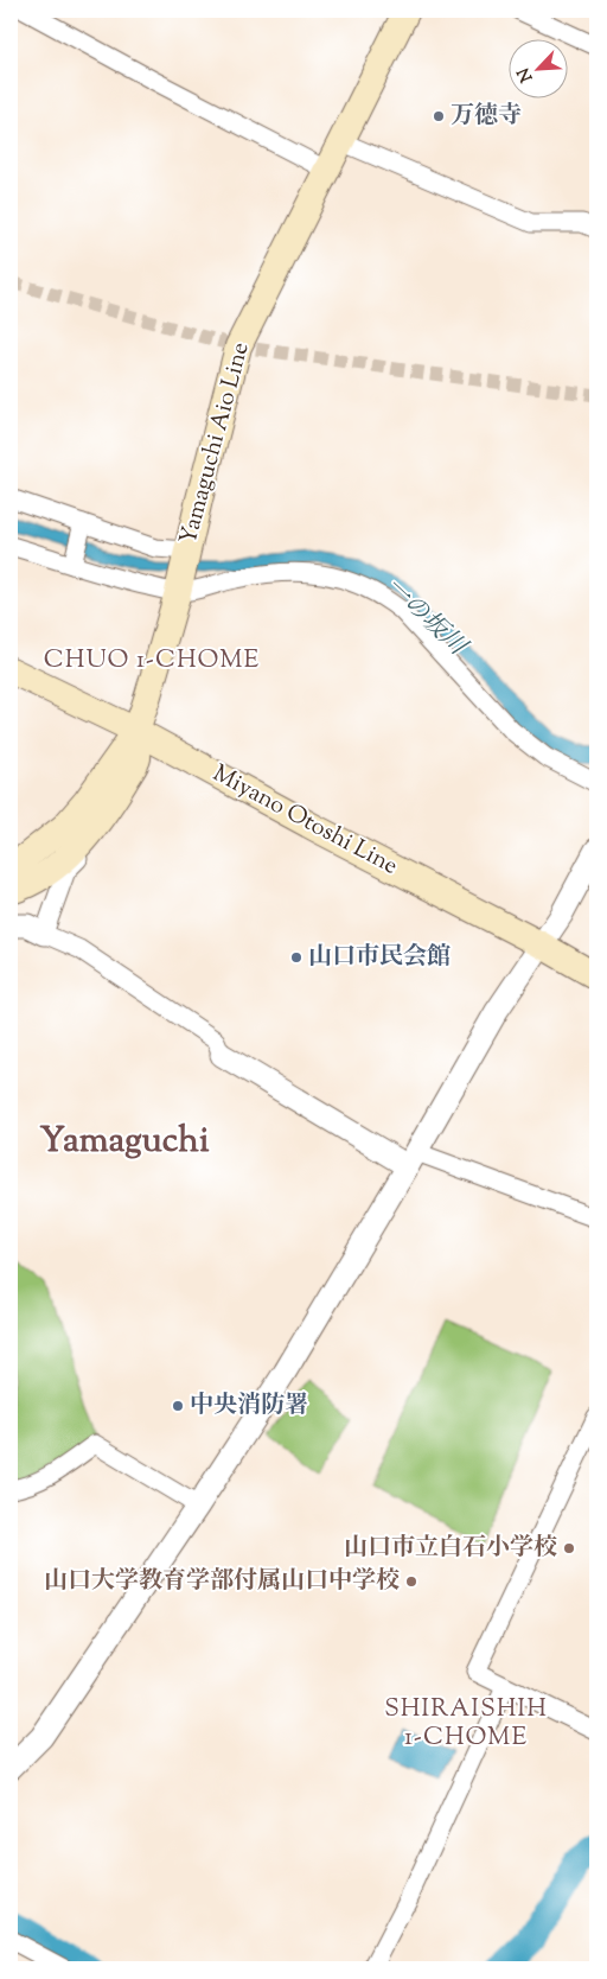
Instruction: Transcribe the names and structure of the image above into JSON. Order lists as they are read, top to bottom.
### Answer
{
  "streets": {
    "main road": ["Yamaguchi Aio Line", "Miyano Otoshi Line"]
  },
  "crossings": [
    ["Yamaguchi Aio Line", "Miyano Otoshi Line"]
  ],
  "districts": ["CHUO 1-CHOME", "Yamaguchi", "SHIRAISHIH 1-CHOME"],
  "water": ["一の坂川"],
  "places": [
    "万徳寺",
    "山口市民会館",
    "中央消防署",
    "山口市立白石小学校",
    "山口大学教育学部付属山口中学校"
  ],
  "north": "bottom left"
}
